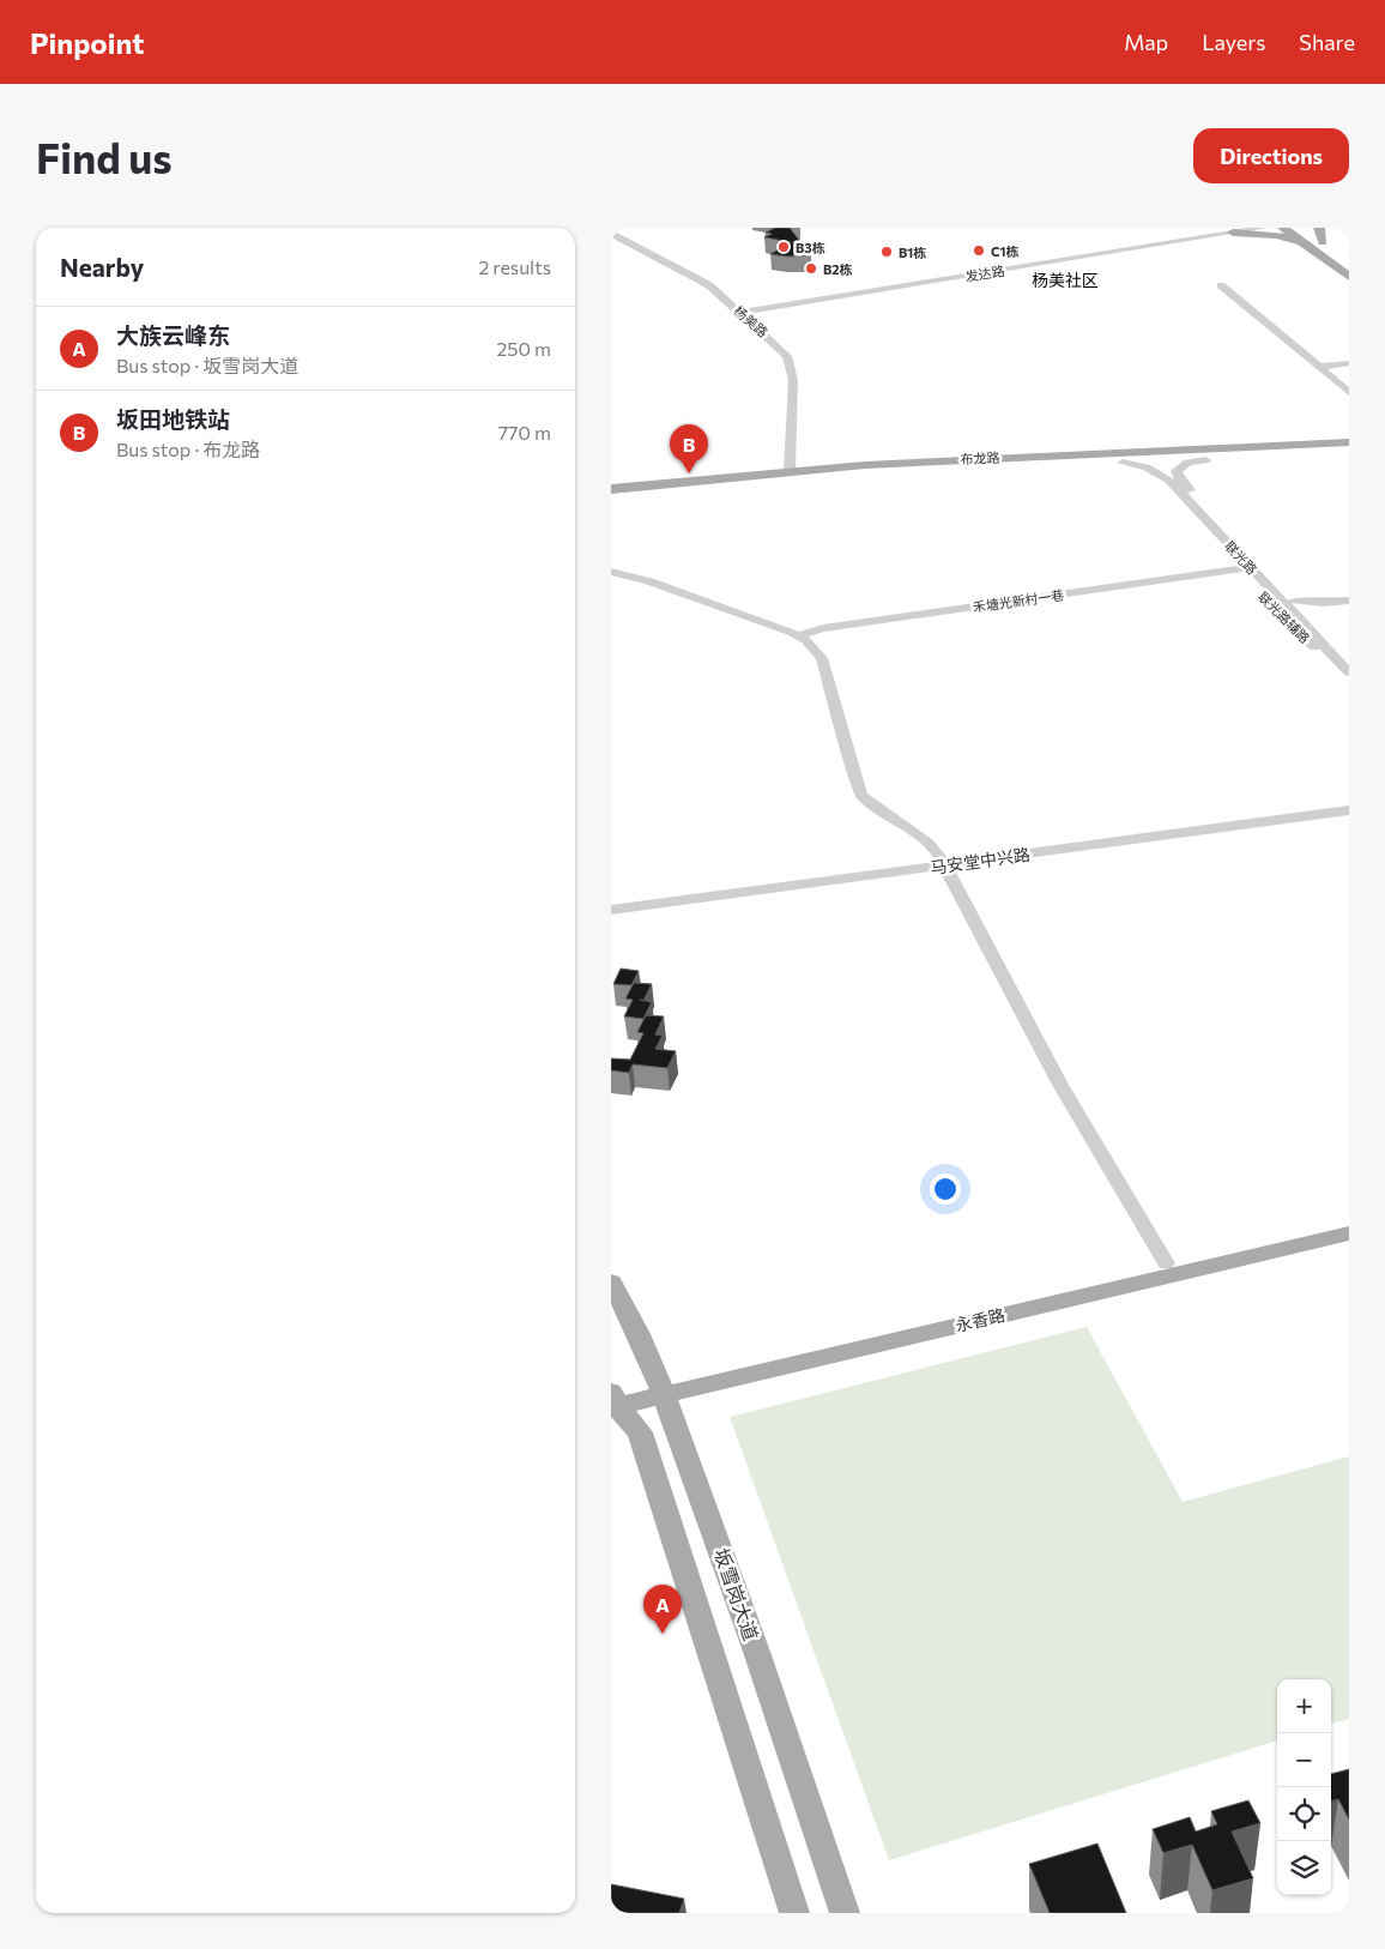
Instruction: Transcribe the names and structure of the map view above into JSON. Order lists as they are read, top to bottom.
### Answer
{
  "streets": {
    "main road": ["布龙路", "永香路", "坂雪岗大道"],
    "street": [
      "发达路",
      "杨美路",
      "联光路",
      "禾塘光新村一巷",
      "联光路辅路",
      "马安堂中兴路"
    ]
  },
  "crossings": [
    ["发达路", "杨美路"],
    ["杨美路", "布龙路"],
    ["布龙路", "联光路"],
    ["联光路", "联光路辅路"],
    ["禾塘光新村一巷", "联光路辅路"],
    ["永香路", "坂雪岗大道"]
  ],
  "districts": ["杨美社区"],
  "places": [
    "B3栋",
    "C1栋",
    "B1栋",
    "B2栋"
  ],
  "page": {
    "header": "Pinpoint",
    "nav": ["Map", "Layers", "Share"],
    "buttons": "Directions",
    "title": "Find us",
    "heading": ["Nearby", "2 results"],
    "list": [
      {
        "mark": "A",
        "name": "大族云峰东",
        "note": "Bus stop · 坂雪岗大道",
        "value": "250 m"
      },
      {
        "mark": "B",
        "name": "坂田地铁站",
        "note": "Bus stop · 布龙路",
        "value": "770 m"
      }
    ],
    "pins": ["B", "A"],
    "map_buttons": ["+", "−"]
  }
}
